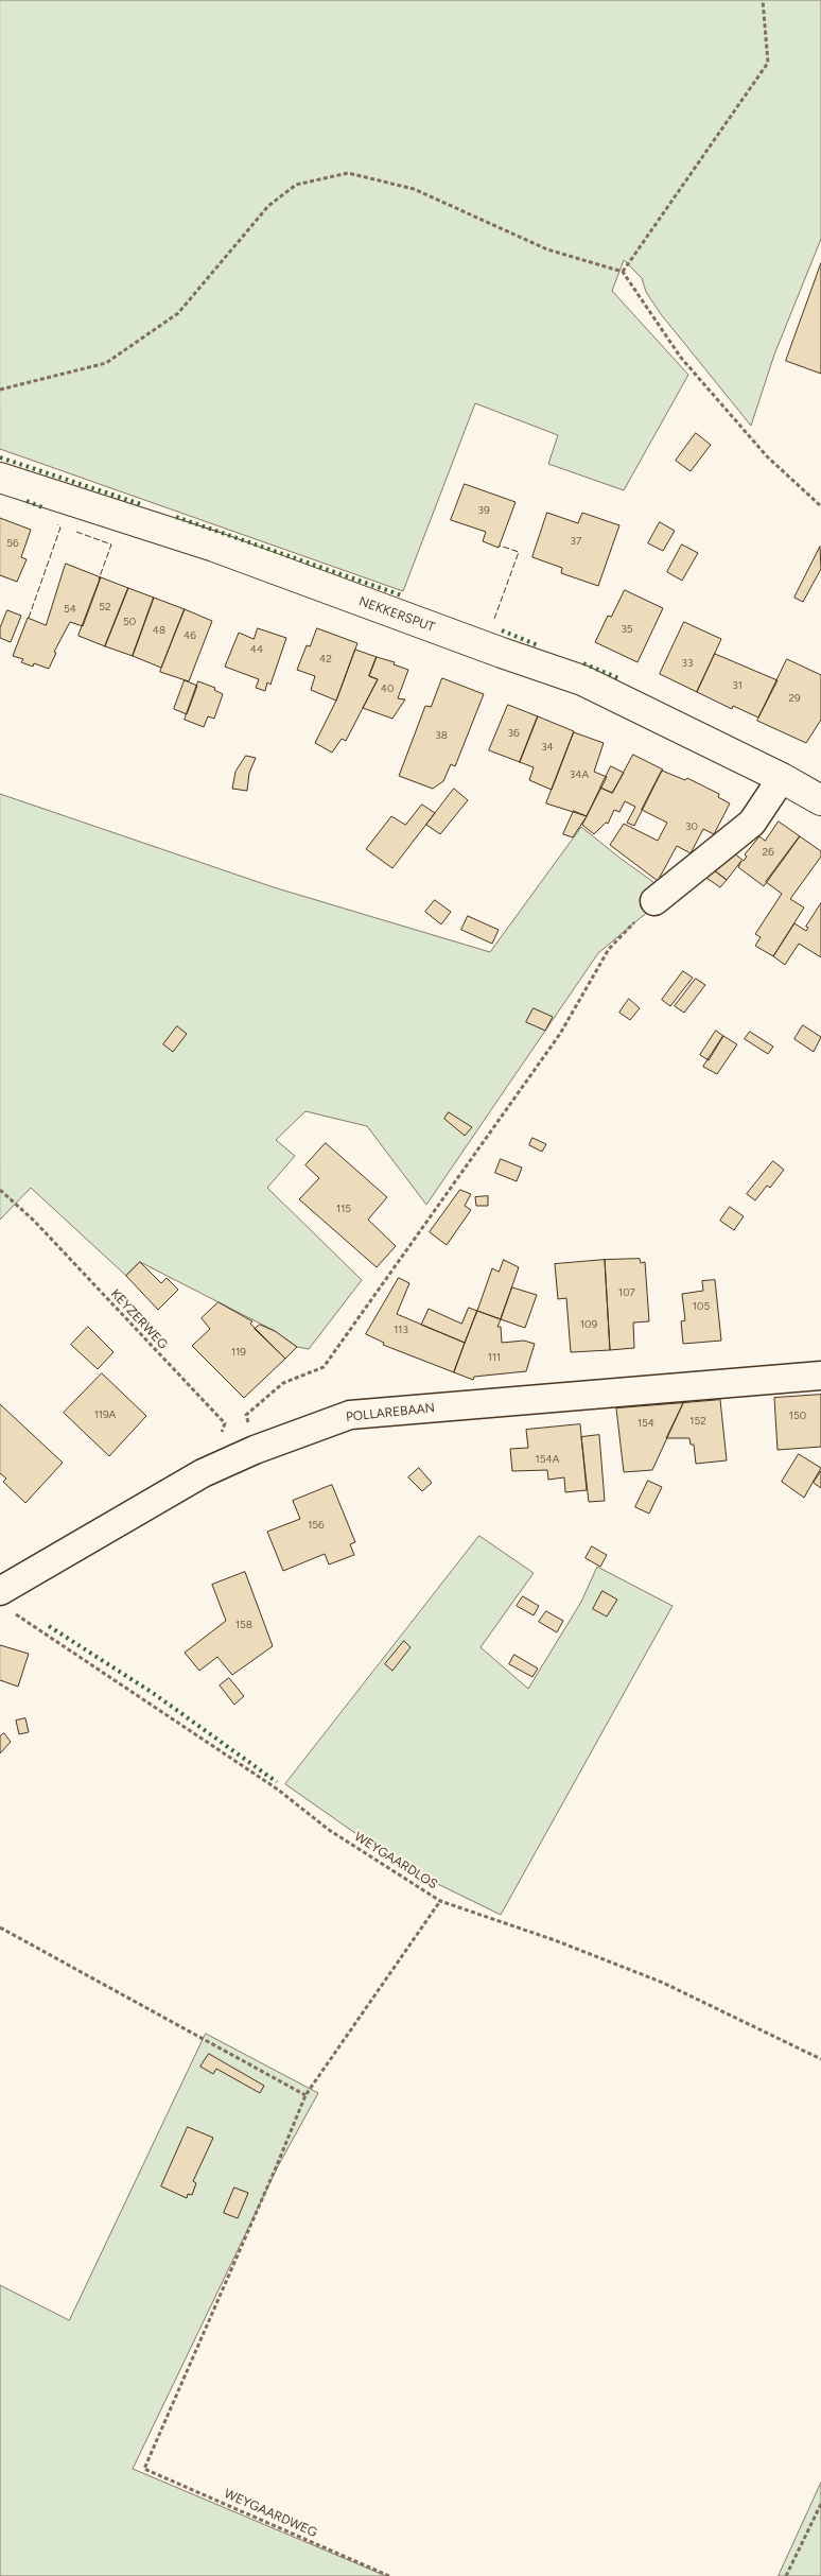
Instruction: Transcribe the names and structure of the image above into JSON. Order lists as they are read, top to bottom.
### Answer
{
  "streets": {
    "street": ["NEKKERSPUT", "POLLAREBAAN"],
    "path": ["KEYZERWEG", "WEYGAARDLOS", "WEYGAARDWEG"]
  },
  "crossings": [
    ["KEYZERWEG", "POLLAREBAAN"],
    ["POLLAREBAAN", "WEYGAARDLOS"]
  ],
  "house_numbers": [
    "39",
    "37",
    "56",
    "52",
    "54",
    "50",
    "35",
    "48",
    "46",
    "44",
    "42",
    "33",
    "31",
    "40",
    "29",
    "36",
    "38",
    "34",
    "34A",
    "30",
    "26",
    "115",
    "107",
    "105",
    "109",
    "113",
    "119",
    "111",
    "119A",
    "150",
    "152",
    "154",
    "154A",
    "156",
    "158"
  ]
}
